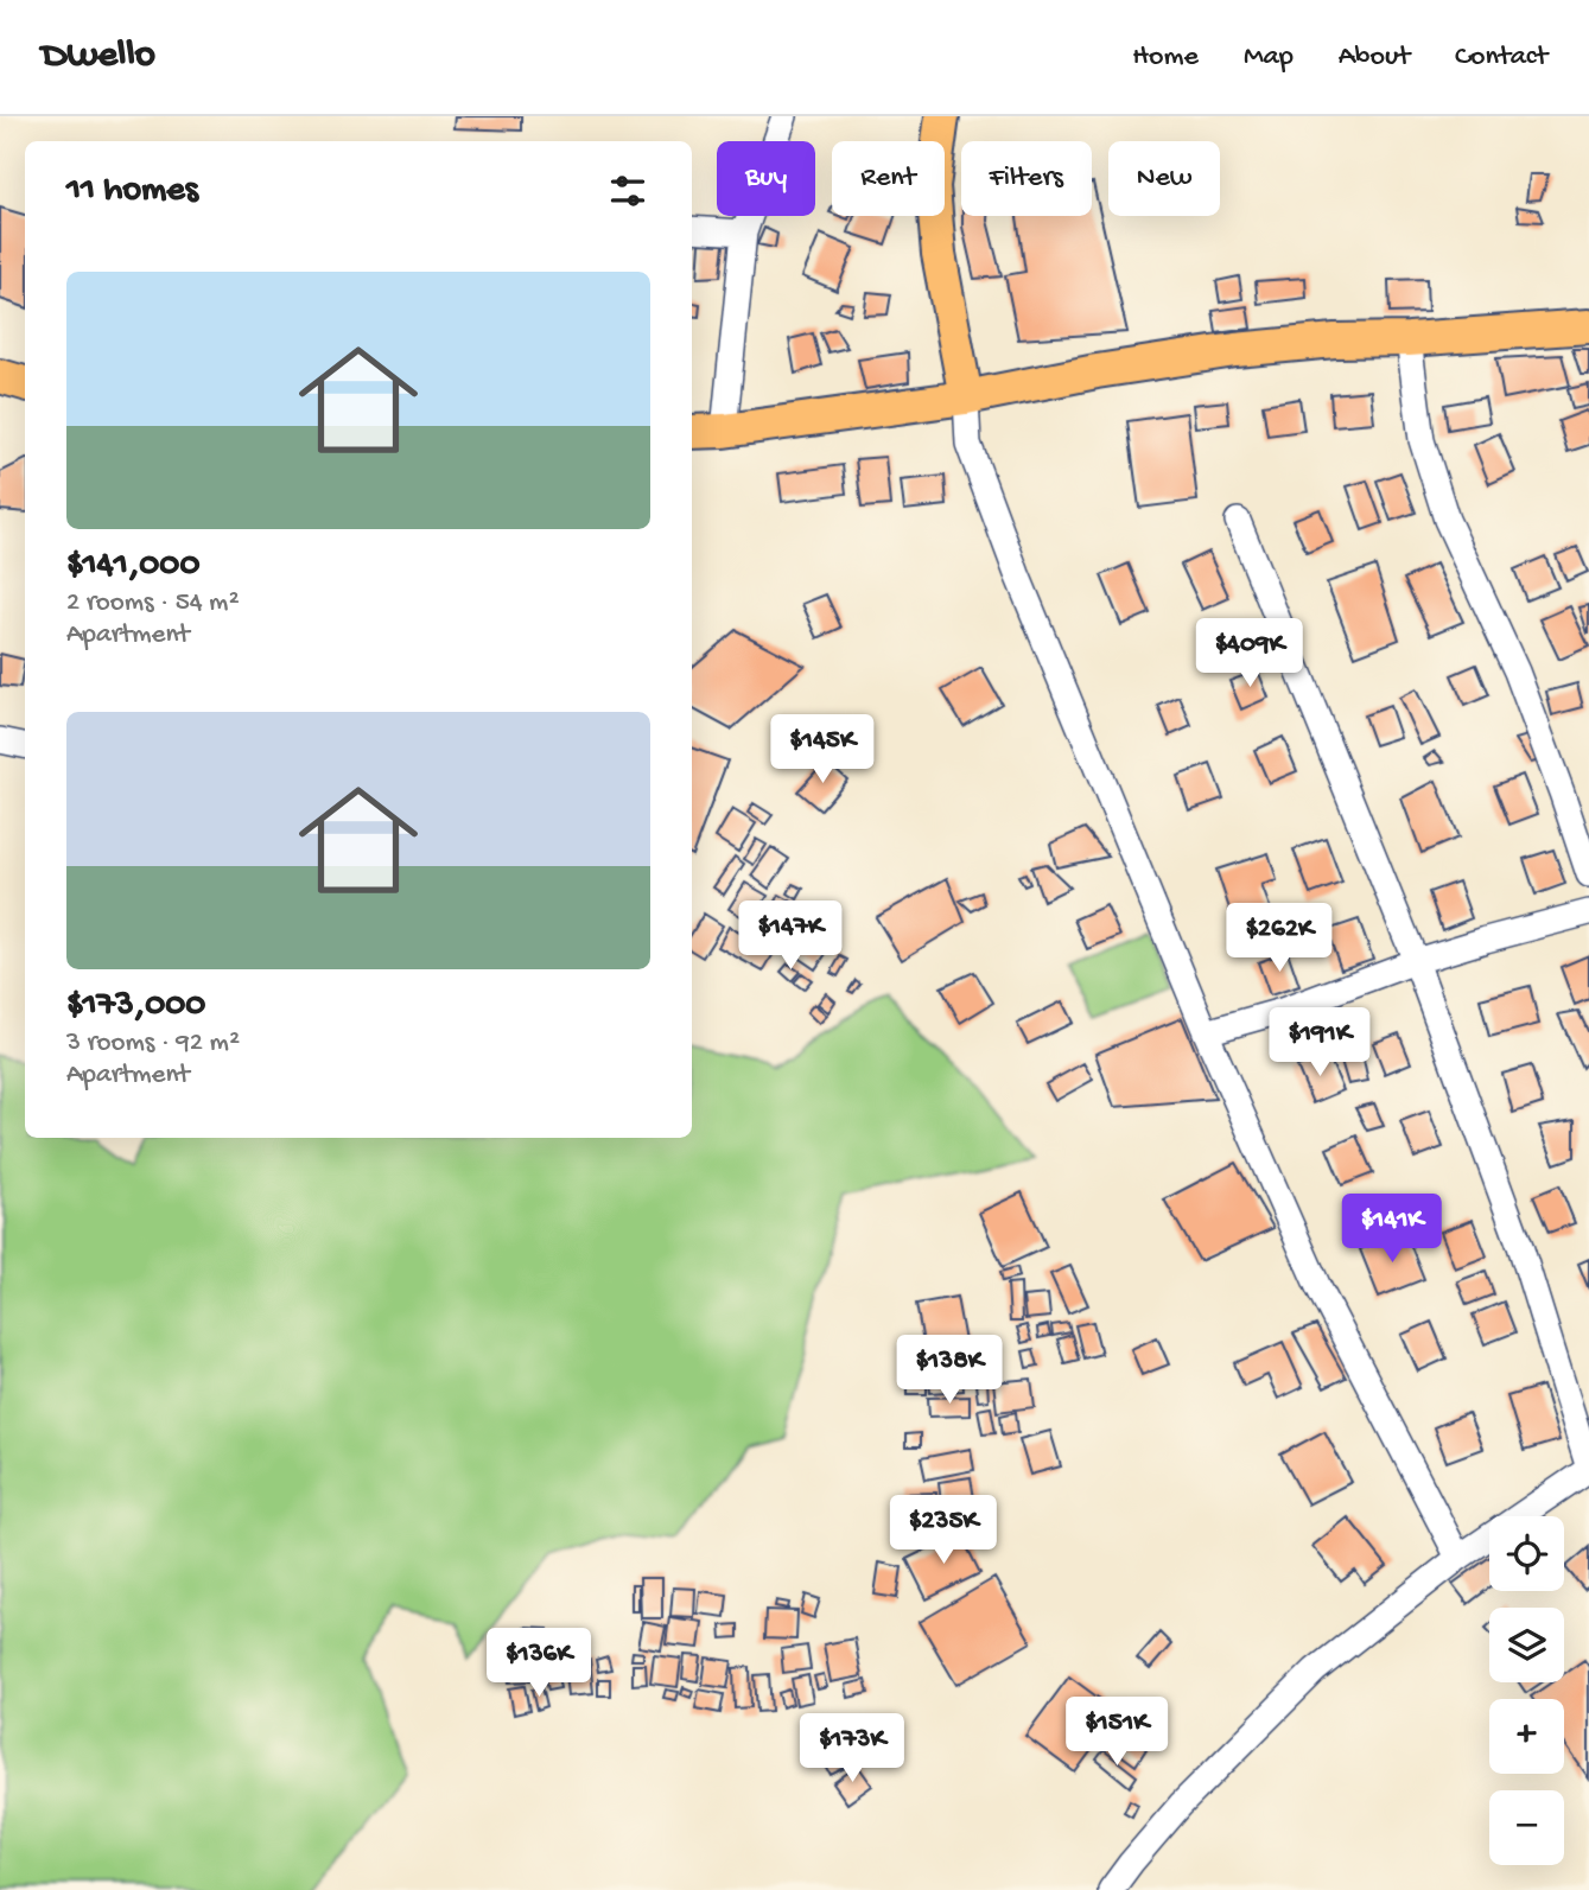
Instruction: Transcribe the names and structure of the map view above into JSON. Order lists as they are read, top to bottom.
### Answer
{
  "page": {
    "header": "Dwello",
    "nav": [
      "Home",
      "Map",
      "About",
      "Contact"
    ],
    "chip": [
      "Buy",
      "Rent",
      "Filters",
      "New"
    ],
    "heading": "11 homes",
    "list": [
      {
        "name": "$141,000",
        "note": "2 rooms · 54 m² · Apartment"
      },
      {
        "name": "$173,000",
        "note": "3 rooms · 92 m² · Apartment"
      }
    ],
    "price": [
      "$409K",
      "$145K",
      "$147K",
      "$262K",
      "$191K",
      "$141K",
      "$138K",
      "$235K",
      "$136K",
      "$151K",
      "$173K"
    ],
    "map_buttons": ["+", "−"]
  }
}
